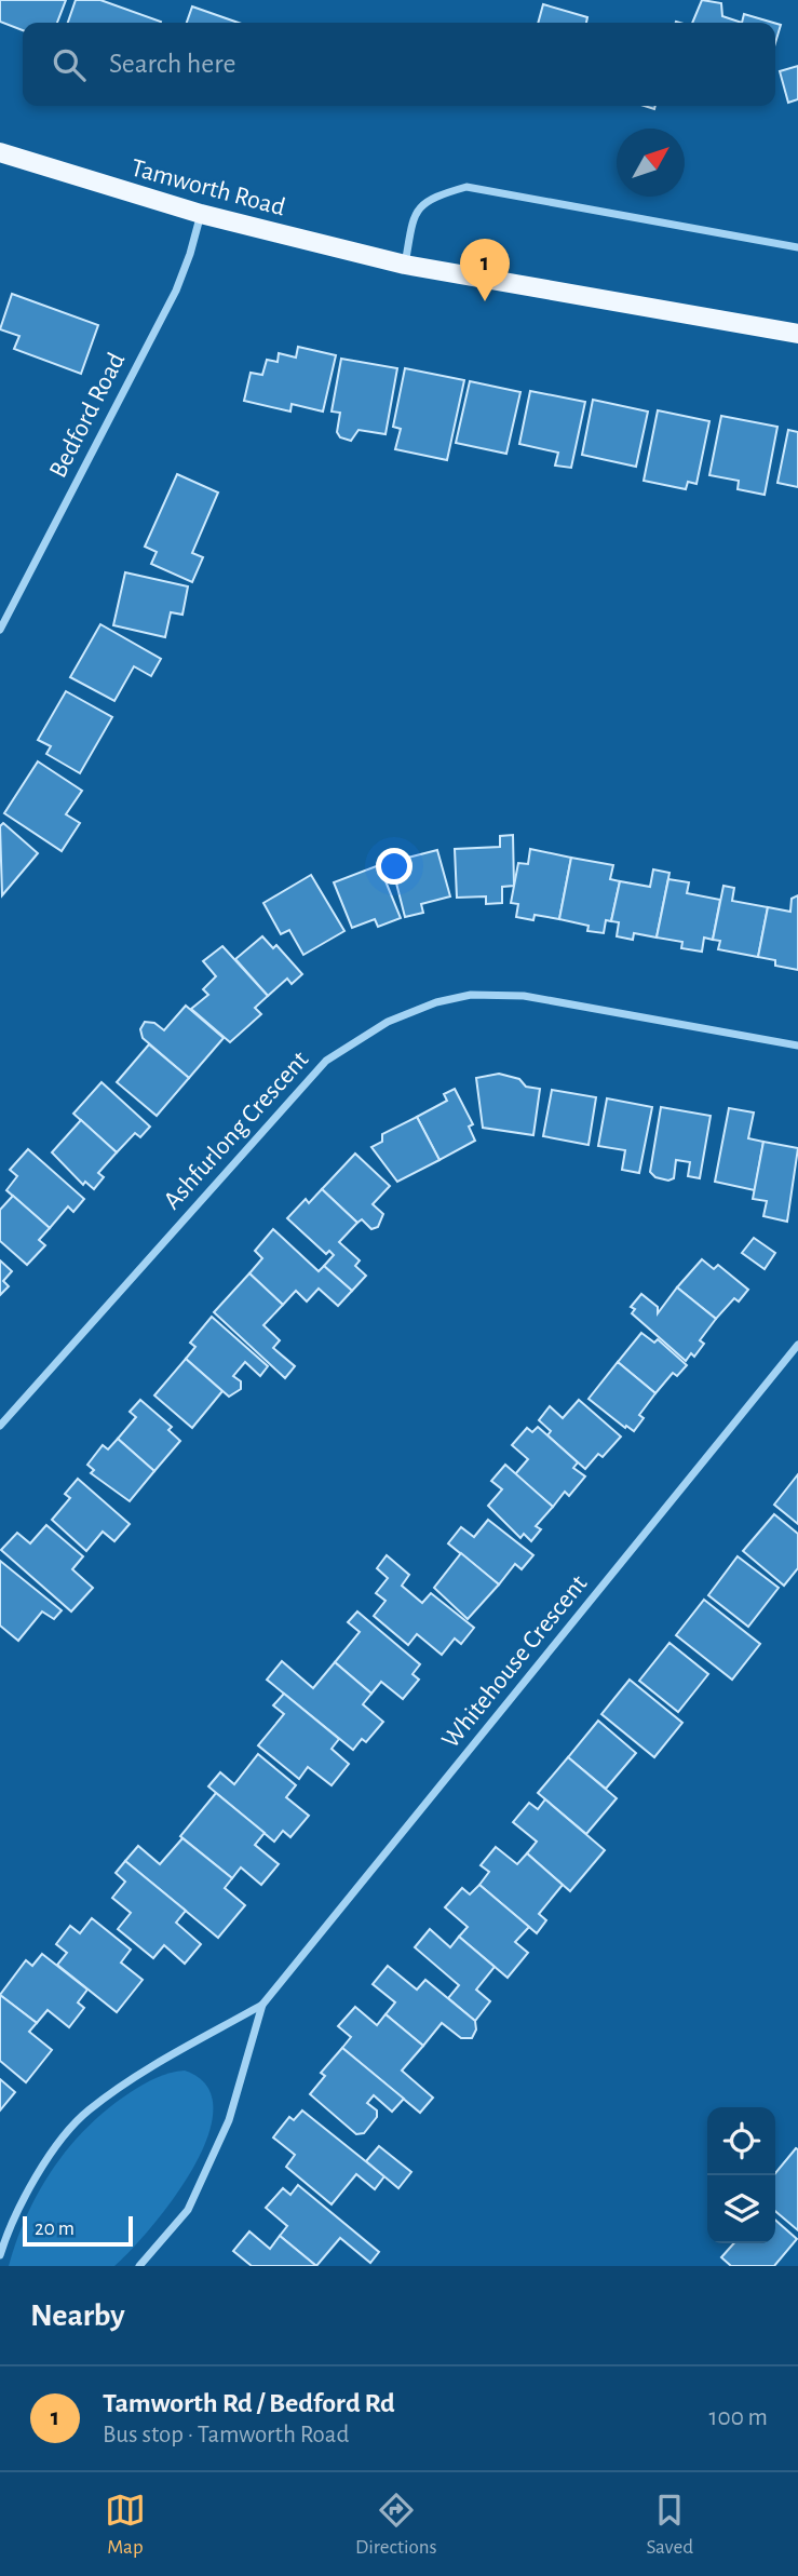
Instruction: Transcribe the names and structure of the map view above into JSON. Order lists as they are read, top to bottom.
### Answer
{
  "streets": {
    "main road": ["Tamworth Road"],
    "street": ["Bedford Road", "Ashfurlong Crescent", "Whitehouse Crescent"]
  },
  "crossings": [
    ["Tamworth Road", "Bedford Road"]
  ],
  "scale_bar": "20 m",
  "north": "top right",
  "page": {
    "search": "Search here",
    "pins": "1",
    "scale": "20 m",
    "heading": "Nearby",
    "list": [
      {
        "mark": "1",
        "name": "Tamworth Rd / Bedford Rd",
        "note": "Bus stop · Tamworth Road",
        "value": "100 m"
      }
    ],
    "nav": ["Map", "Directions", "Saved"]
  }
}
